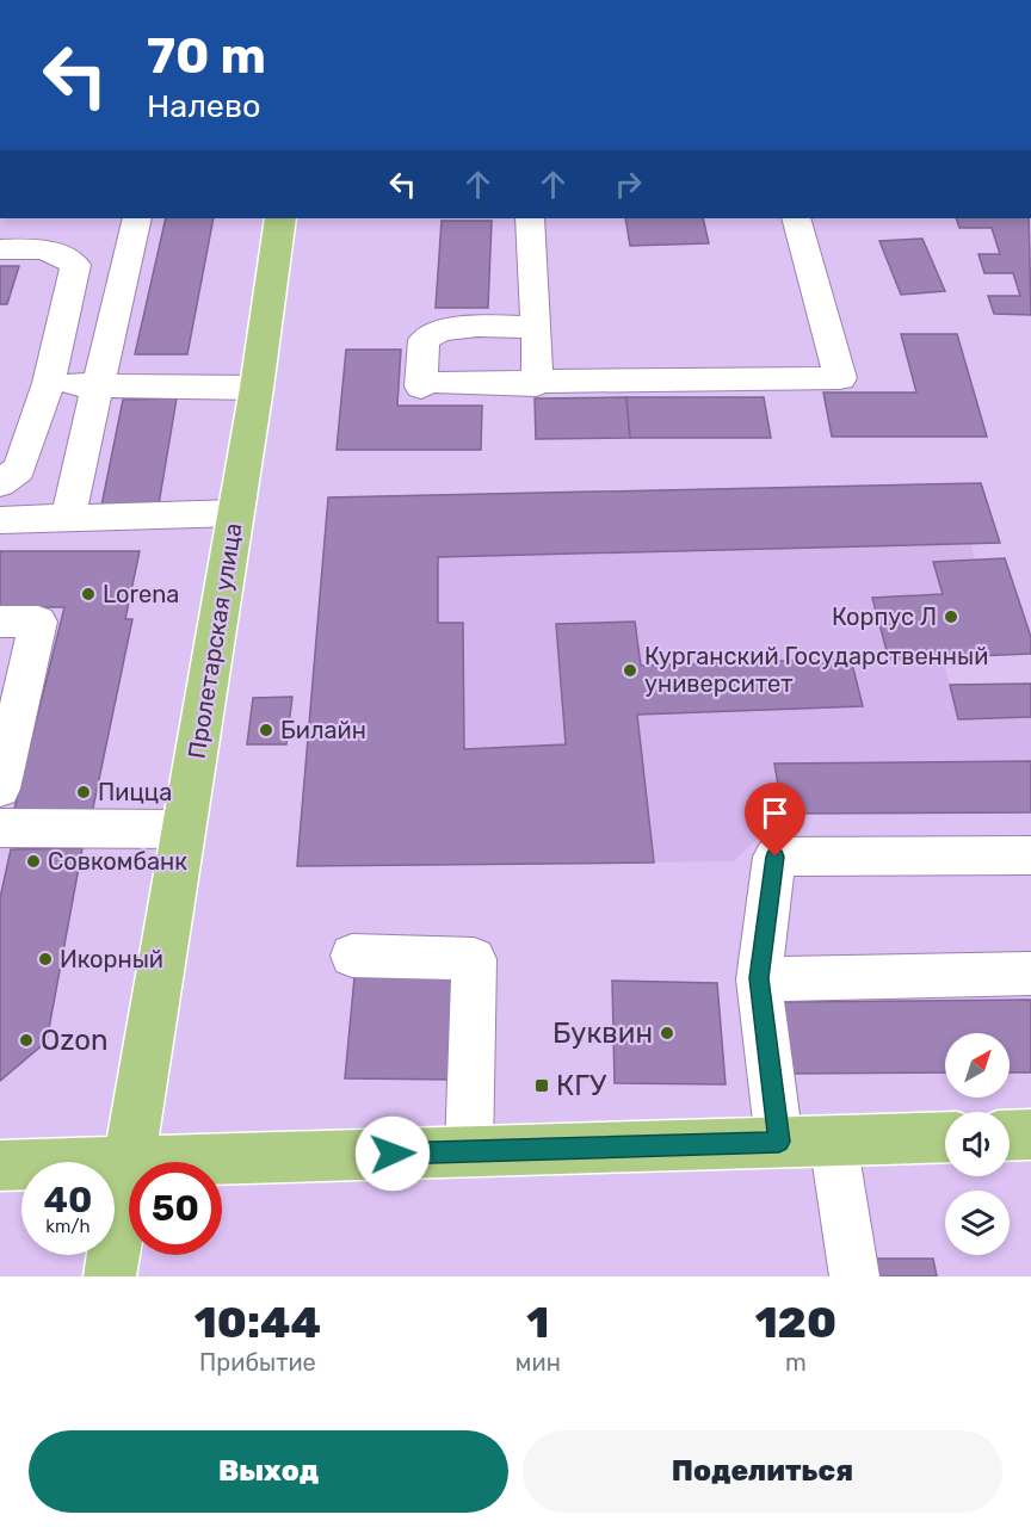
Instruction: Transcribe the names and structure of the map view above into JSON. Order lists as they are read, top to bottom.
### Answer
{
  "streets": {
    "main road": ["Пролетарская улица"]
  },
  "places": {
    "other": [
      "Lorena",
      "Корпус Л",
      "Курганский Государственный университет",
      "Билайн",
      "Пицца",
      "Совкомбанк",
      "Икорный",
      "Буквин",
      "Ozon"
    ],
    "transit": ["КГУ"]
  },
  "north": "top right",
  "page": {
    "turn": ["70 m", "Налево"],
    "speed": "40 km/h",
    "limit": "50",
    "eta": [
      "10:44",
      "Прибытие",
      "1",
      "мин",
      "120",
      "m"
    ],
    "buttons": ["Выход", "Поделиться"]
  }
}
